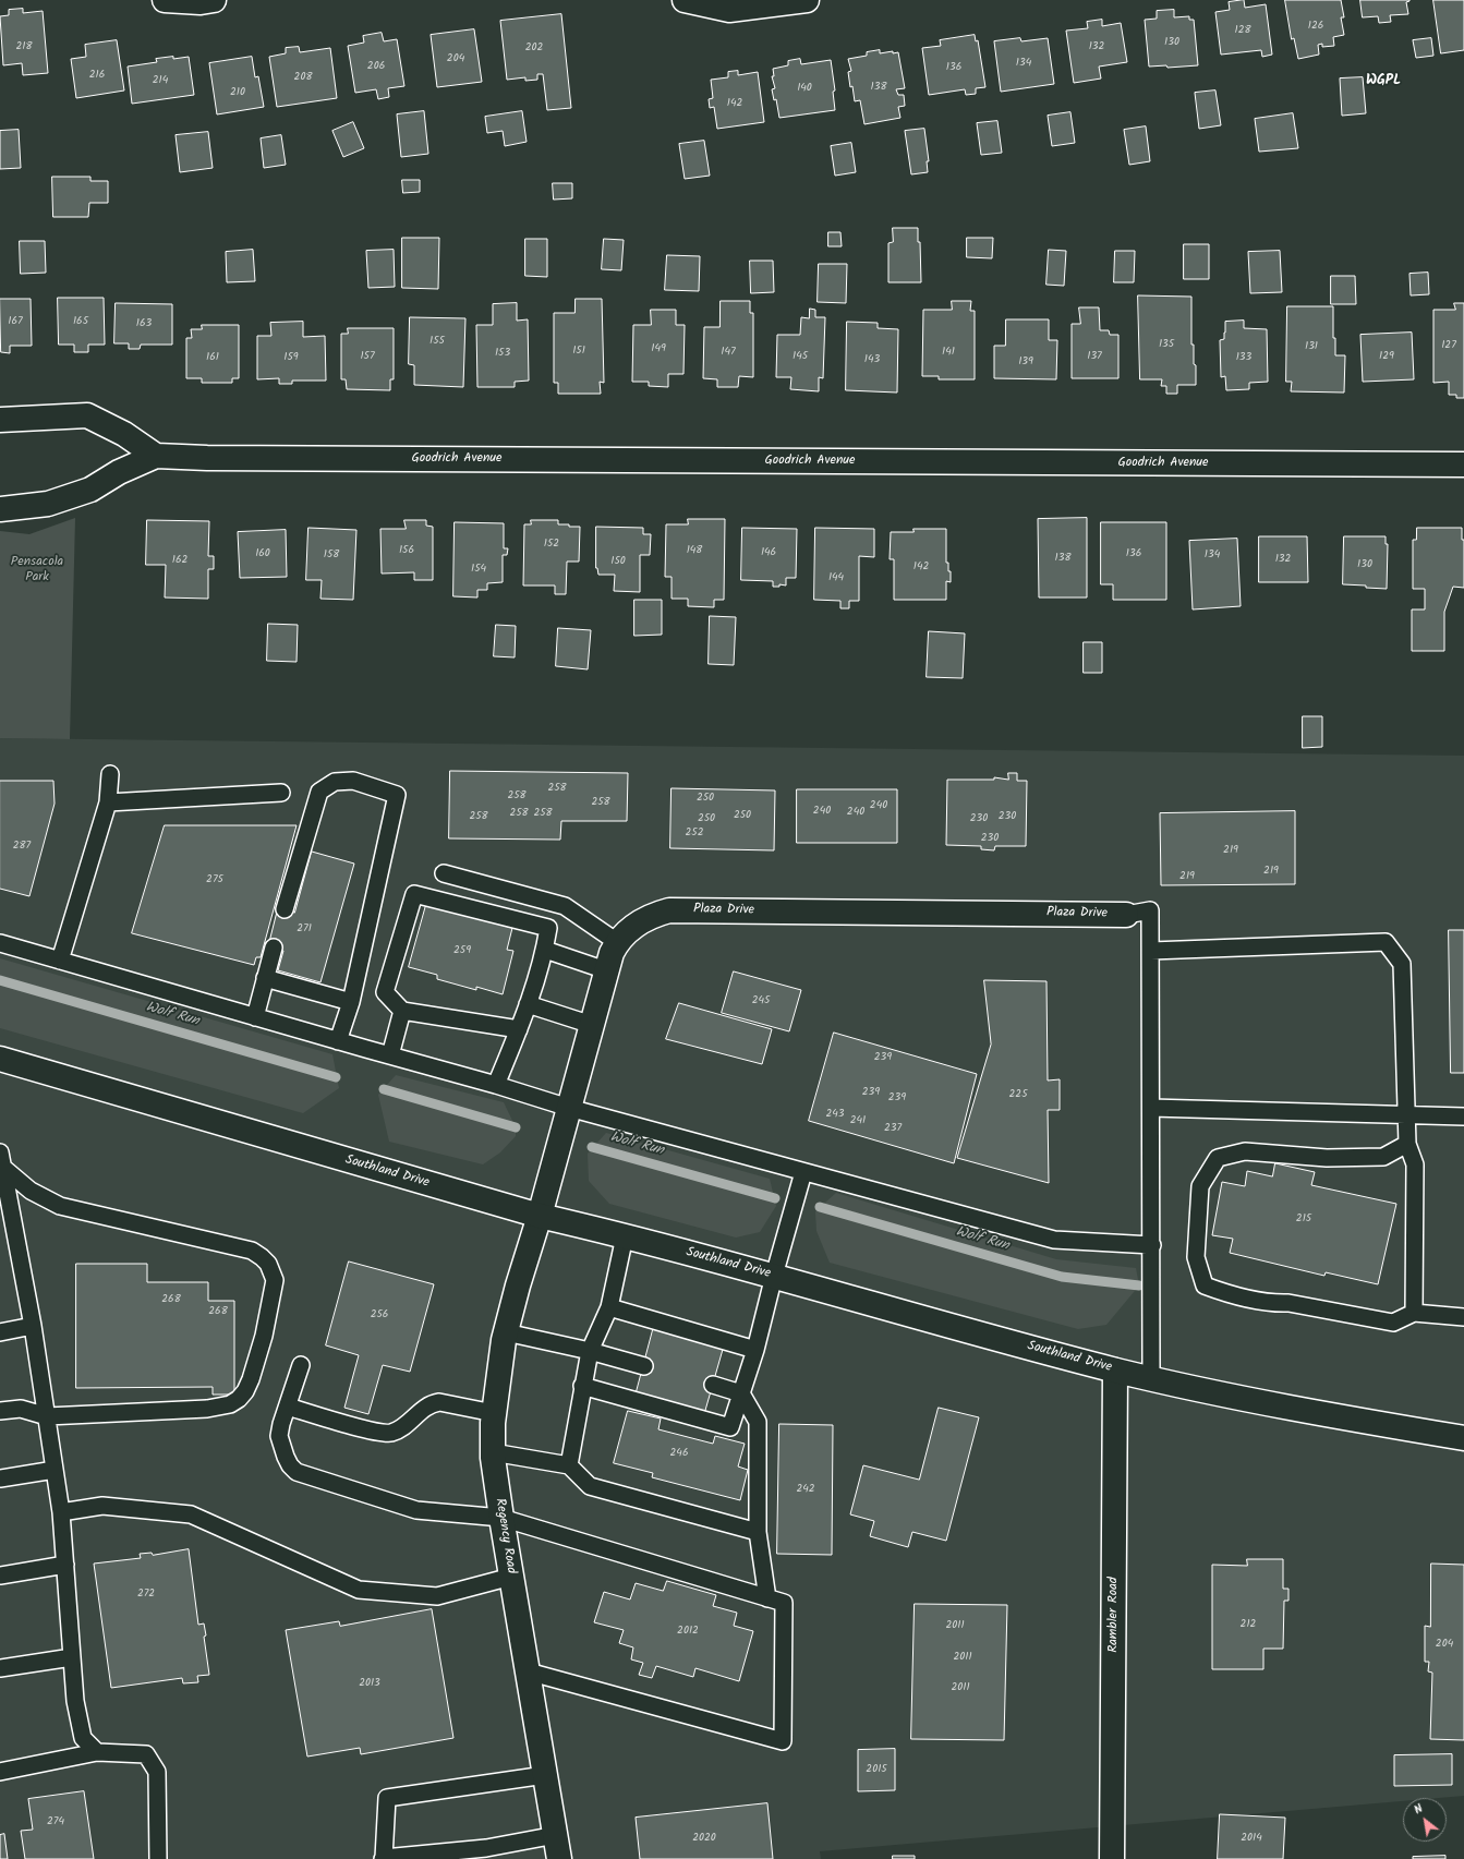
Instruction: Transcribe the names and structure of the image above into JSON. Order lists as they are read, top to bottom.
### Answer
{
  "streets": {
    "street": [
      "Goodrich Avenue",
      "Plaza Drive",
      "Southland Drive",
      "Regency Road",
      "Rambler Road"
    ]
  },
  "crossings": [
    ["Plaza Drive", "Southland Drive"],
    ["Plaza Drive", "Regency Road"],
    ["Southland Drive", "Regency Road"],
    ["Southland Drive", "Rambler Road"]
  ],
  "districts": ["WGPL"],
  "water": ["Wolf Run"],
  "parks": ["Pensacola Park"],
  "house_numbers": [
    "126",
    "128",
    "130",
    "218",
    "132",
    "202",
    "204",
    "134",
    "206",
    "136",
    "216",
    "208",
    "214",
    "138",
    "140",
    "210",
    "142",
    "167",
    "165",
    "163",
    "155",
    "135",
    "127",
    "131",
    "149",
    "151",
    "147",
    "141",
    "153",
    "157",
    "145",
    "137",
    "129",
    "161",
    "159",
    "133",
    "143",
    "139",
    "152",
    "156",
    "148",
    "146",
    "160",
    "136",
    "158",
    "134",
    "138",
    "132",
    "162",
    "150",
    "130",
    "142",
    "154",
    "144",
    "258",
    "258",
    "250",
    "258",
    "240",
    "240",
    "240",
    "258",
    "258",
    "250",
    "258",
    "230",
    "250",
    "230",
    "252",
    "230",
    "287",
    "219",
    "219",
    "219",
    "275",
    "271",
    "259",
    "245",
    "239",
    "239",
    "225",
    "239",
    "243",
    "241",
    "237",
    "215",
    "268",
    "268",
    "256",
    "246",
    "242",
    "272",
    "212",
    "2011",
    "2012",
    "204",
    "2011",
    "2013",
    "2011",
    "2015",
    "274",
    "2020",
    "2014"
  ],
  "north": "top left"
}
